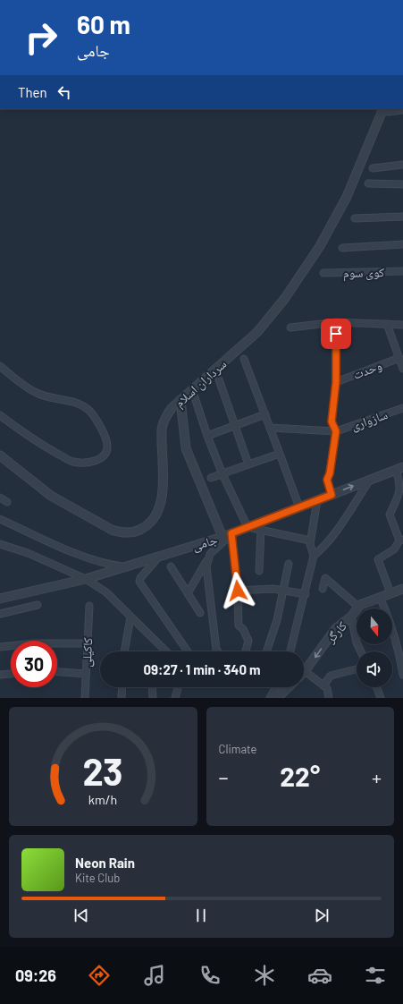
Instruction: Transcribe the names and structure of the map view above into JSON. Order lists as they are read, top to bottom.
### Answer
{
  "streets": {
    "street": [
      "کوی سوم",
      "وحدت",
      "سرداران اسلام",
      "سازواری",
      "جامی",
      "کارگر",
      "کاکیلی"
    ]
  },
  "north": "bottom",
  "page": {
    "turn": ["60 m", "جامی"],
    "then": "Then",
    "limit": "30",
    "trip": "09:27 · 1 min · 340 m",
    "tile": "Climate",
    "heat": ["−", "22°", "+"],
    "song": ["Neon Rain", "Kite Club"],
    "tabs": "09:26",
    "gauge": ["23", "km/h"]
  }
}
